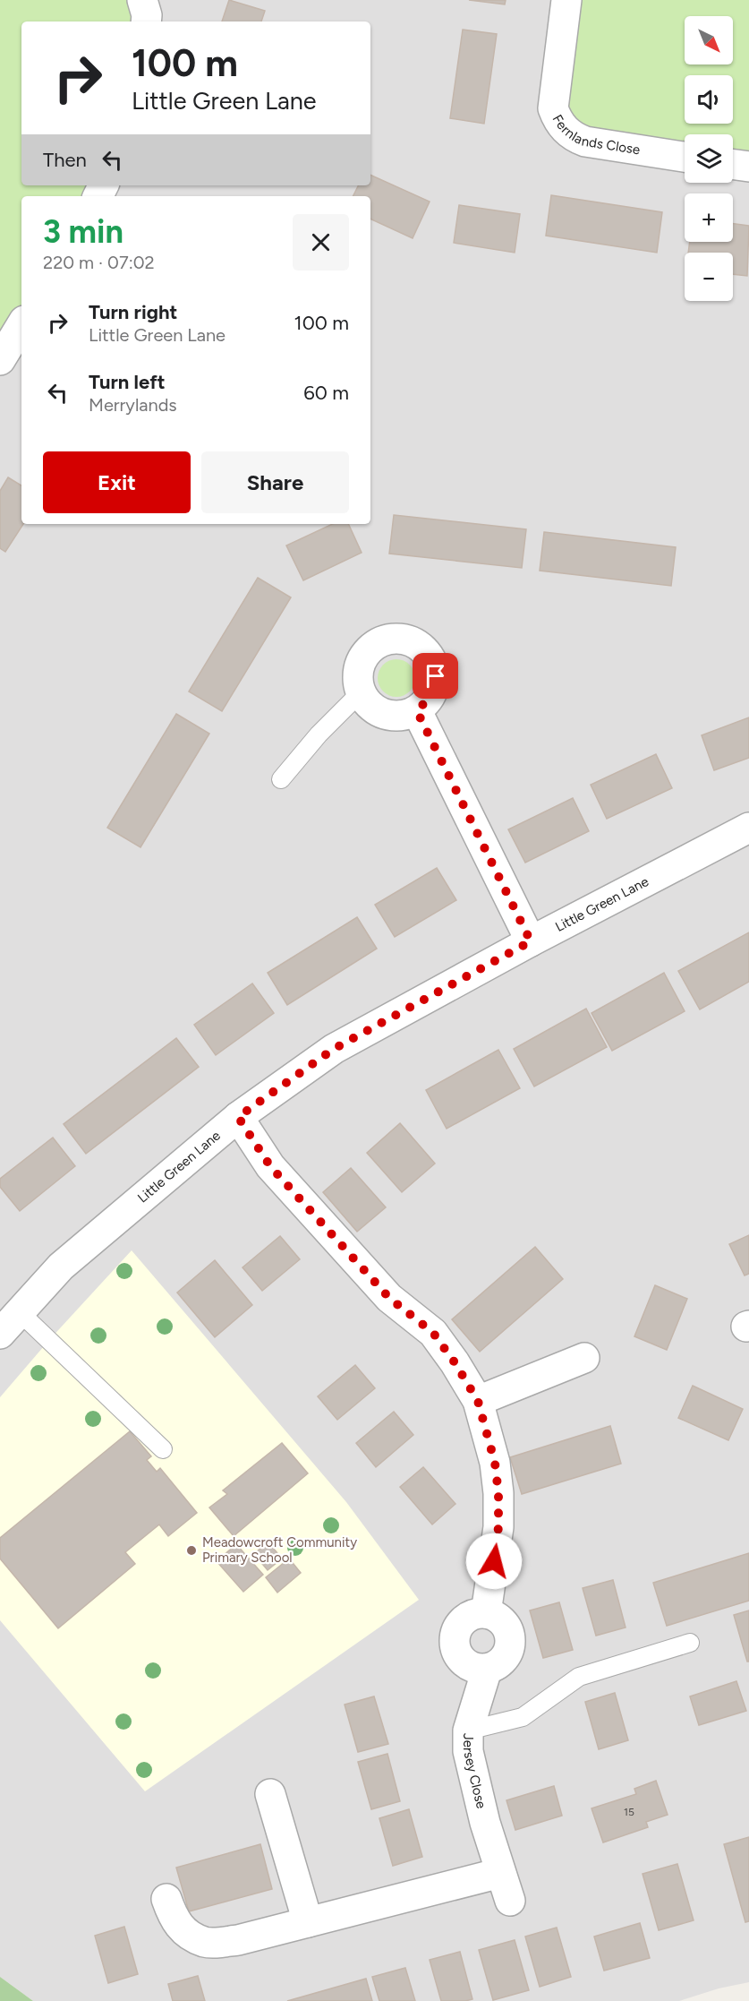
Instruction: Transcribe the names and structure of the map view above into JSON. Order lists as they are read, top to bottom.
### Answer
{
  "streets": {
    "street": ["Fernlands Close", "Little Green Lane", "Jersey Close"]
  },
  "places": ["Meadowcroft Community Primary School"],
  "house_numbers": ["15"],
  "north": "bottom right",
  "page": {
    "map_buttons": ["+", "−"],
    "turn": ["100 m", "Little Green Lane"],
    "then": "Then",
    "heading": ["3 min", "220 m · 07:02"],
    "list": [
      {
        "name": "Turn right",
        "note": "Little Green Lane",
        "value": "100 m"
      },
      {
        "name": "Turn left",
        "note": "Merrylands",
        "value": "60 m"
      }
    ],
    "buttons": ["Exit", "Share"]
  }
}
